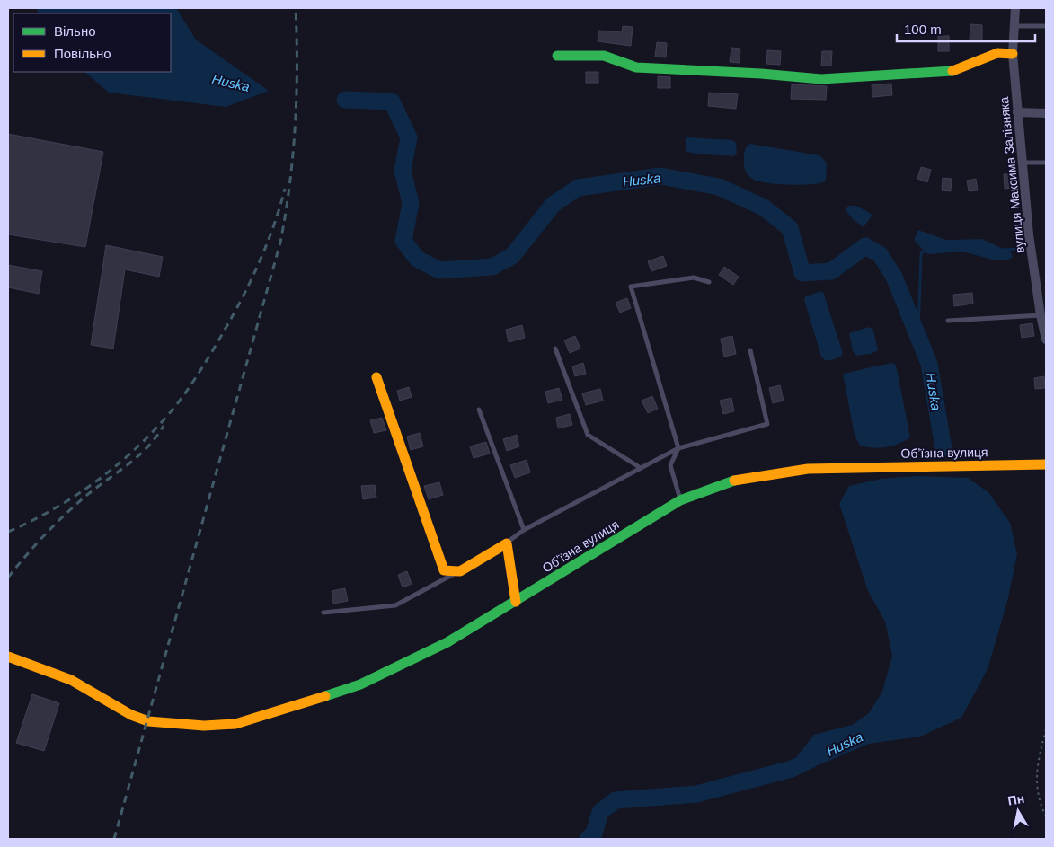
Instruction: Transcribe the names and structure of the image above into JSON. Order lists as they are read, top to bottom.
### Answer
{
  "streets": {
    "street": ["вулиця Максима Залізняка", "Обʼїзна вулиця"]
  },
  "water": ["Huska"],
  "legend": ["Вільно", "Повільно"],
  "scale_bar": "100 m",
  "north": "top"
}
